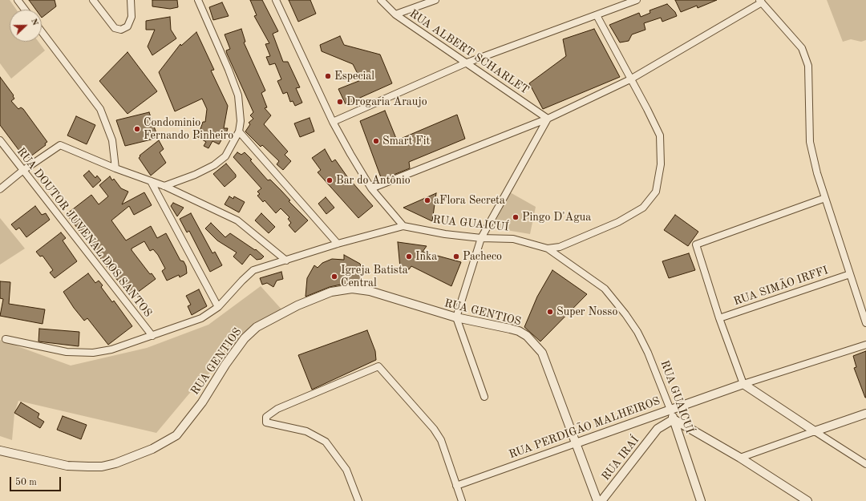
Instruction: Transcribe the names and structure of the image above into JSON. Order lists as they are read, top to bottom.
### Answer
{
  "streets": {
    "street": [
      "RUA ALBERT SCHARLET",
      "RUA GUAICUÍ",
      "RUA DOUTOR JUVENAL DOS SANTOS",
      "RUA SIMÃO IRFFI",
      "RUA GENTIOS",
      "RUA PERDIGÃO MALHEIROS",
      "RUA IRAÍ"
    ]
  },
  "crossings": [
    ["RUA GUAICUÍ", "RUA PERDIGÃO MALHEIROS"],
    ["RUA GUAICUÍ", "RUA IRAÍ"],
    ["RUA GENTIOS", "RUA PERDIGÃO MALHEIROS"]
  ],
  "places": [
    "Especial",
    "Drogaria Araujo",
    "Condominio Fernando Pinheiro",
    "Smart Fit",
    "Bar do Antônio",
    "aFlora Secreta",
    "Pingo D'Agua",
    "Inka",
    "Pacheco",
    "Igreja Batista Central",
    "Super Nosso"
  ],
  "scale_bar": "50 m",
  "north": "right"
}
